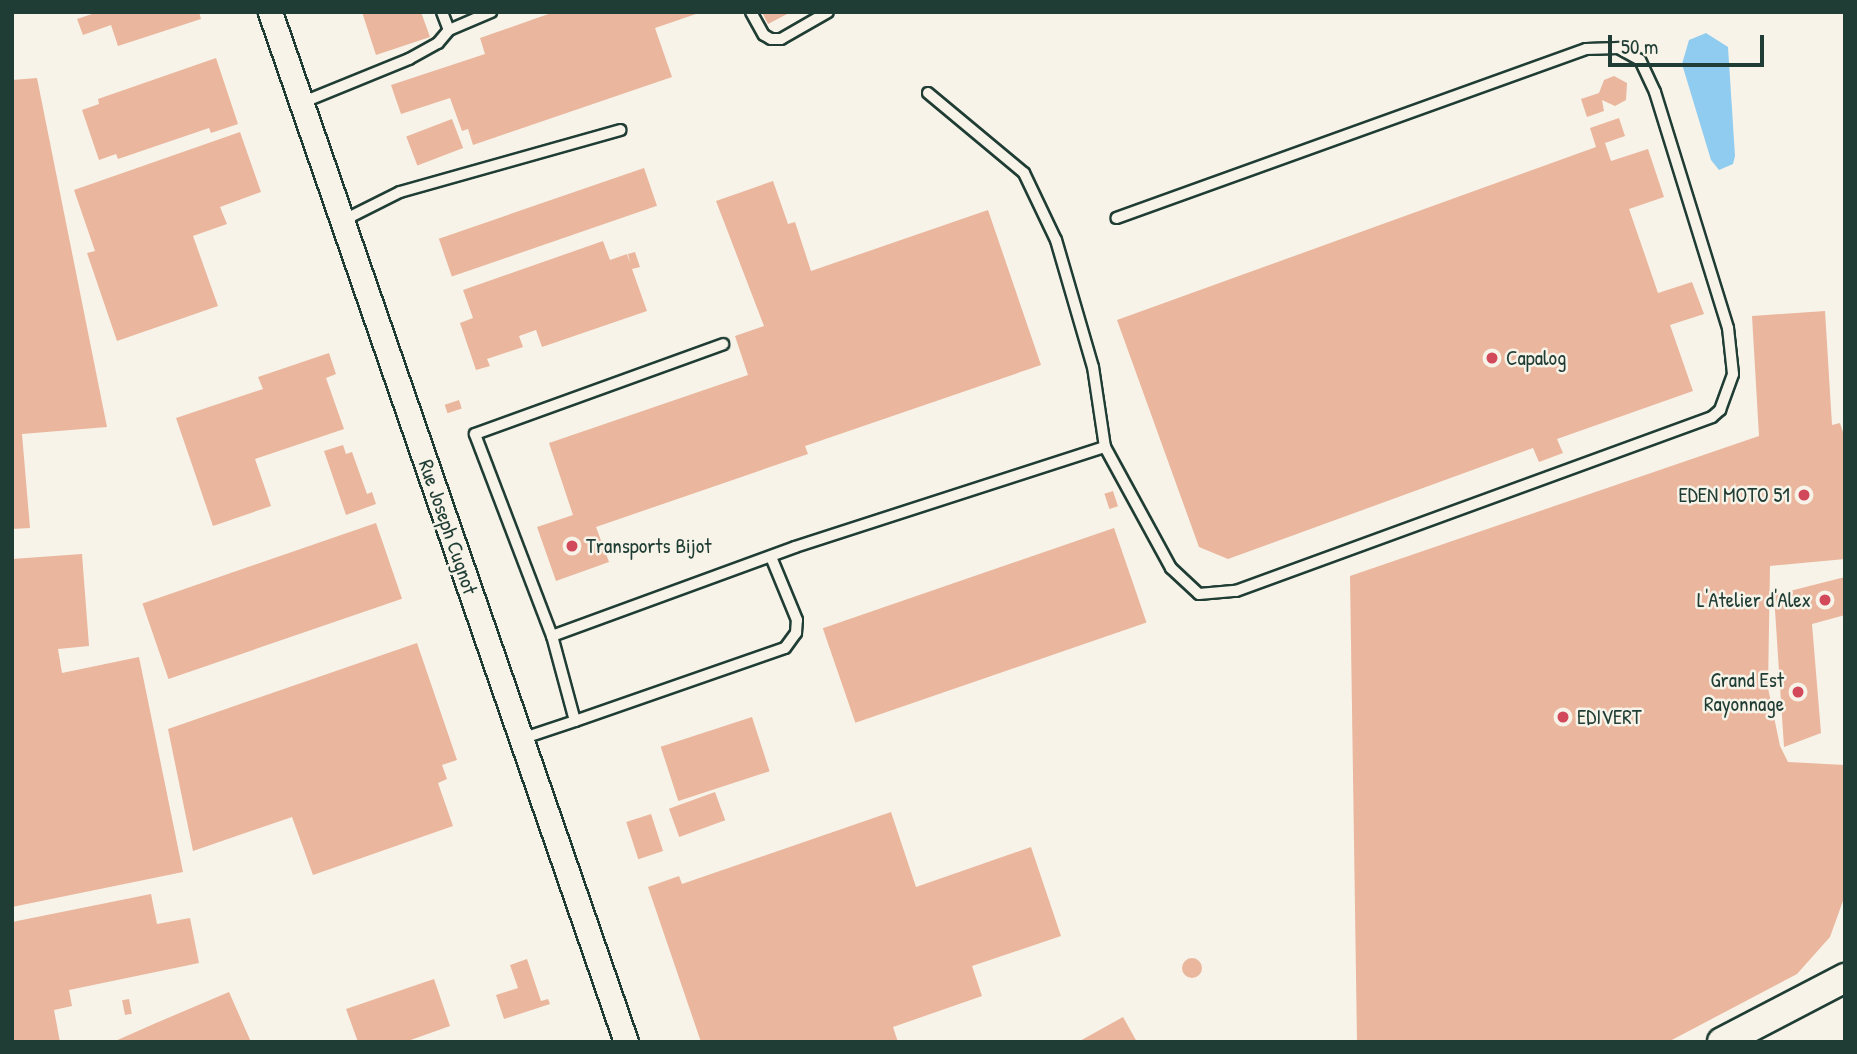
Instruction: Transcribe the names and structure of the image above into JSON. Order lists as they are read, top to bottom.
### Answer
{
  "streets": {
    "street": ["Rue Joseph Cugnot"]
  },
  "places": [
    "Capalog",
    "EDEN MOTO 51",
    "Transports Bijot",
    "L'Atelier d'Alex",
    "Grand Est Rayonnage",
    "EDIVERT"
  ],
  "scale_bar": "50 m"
}
